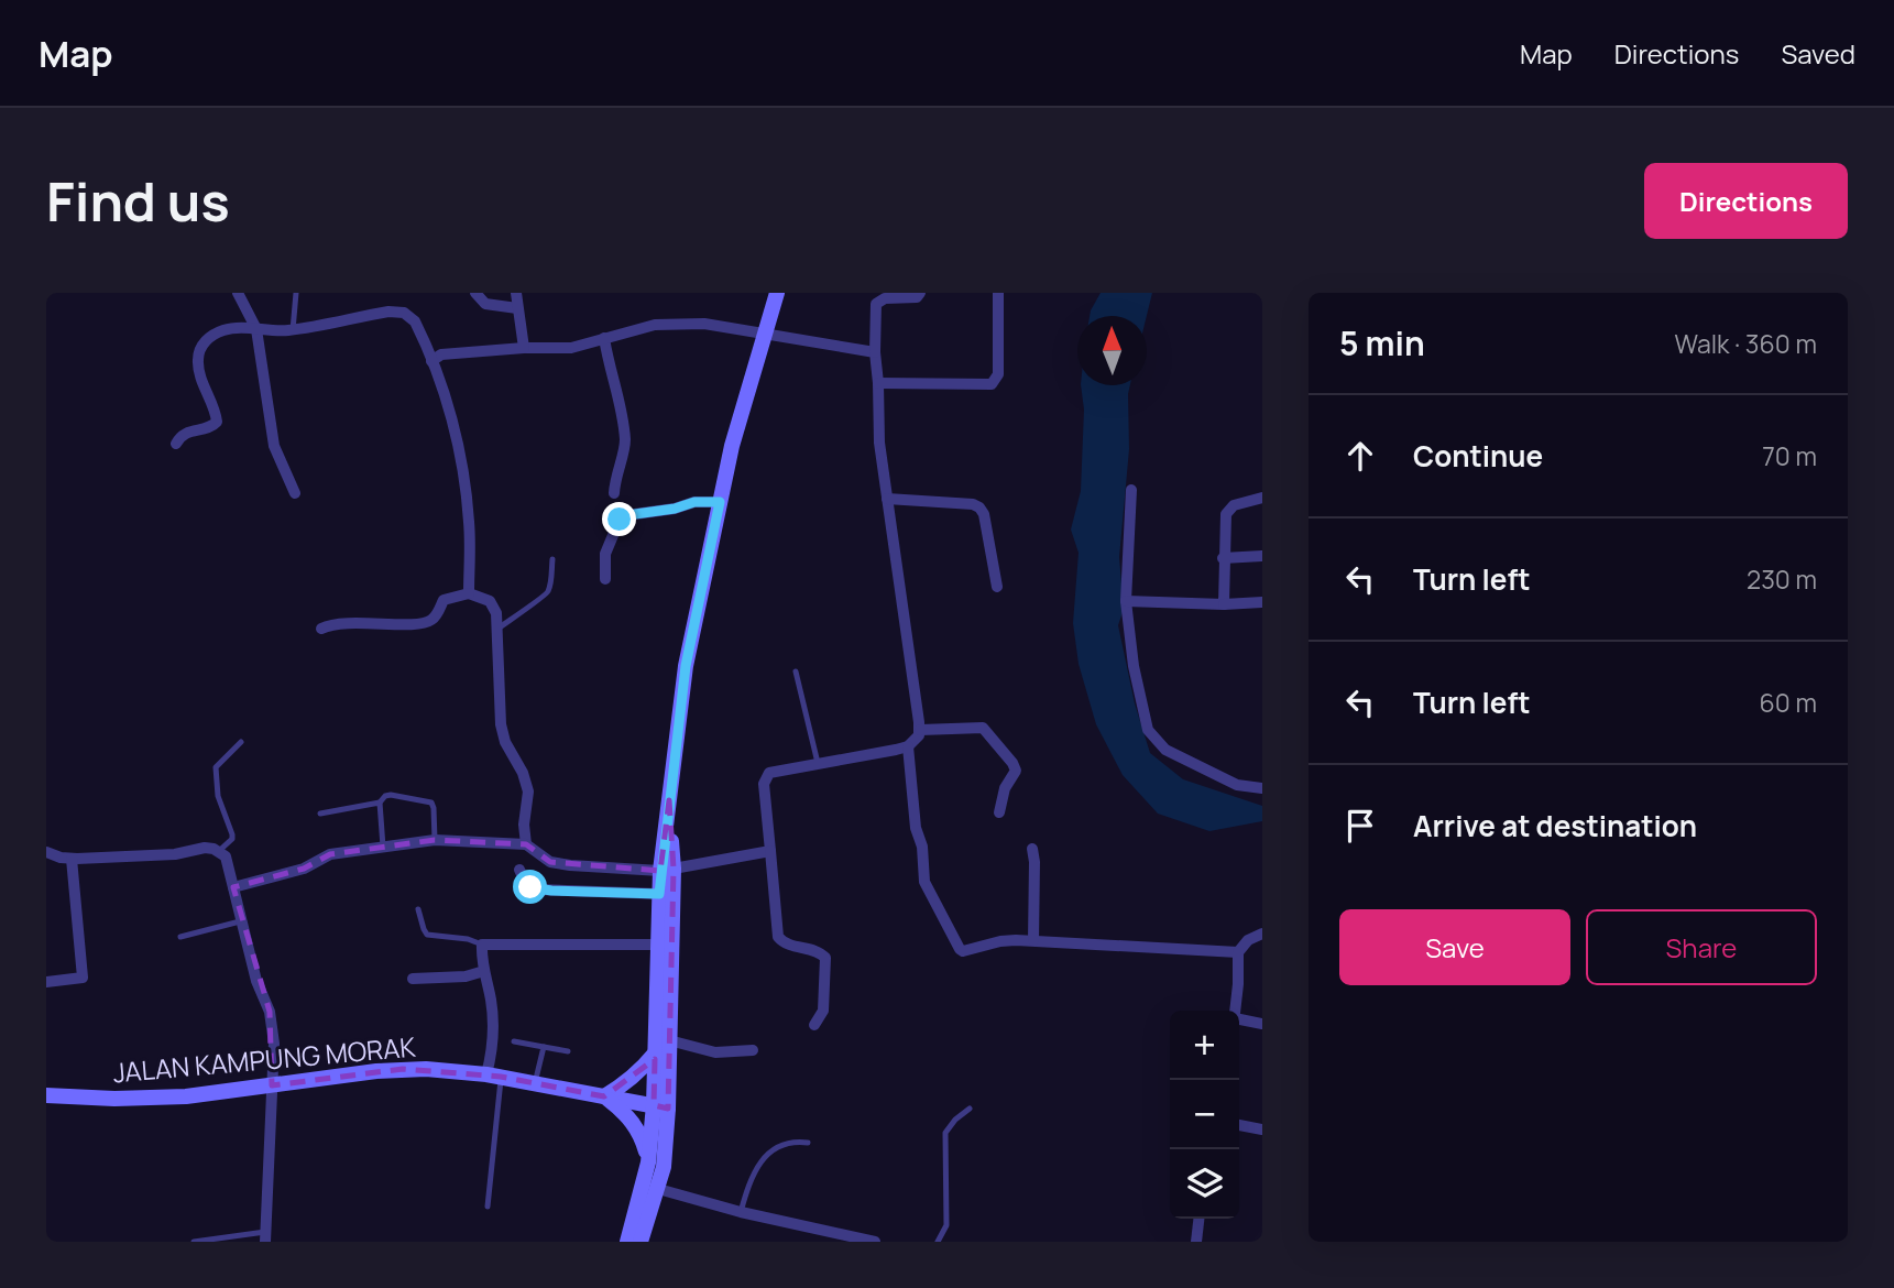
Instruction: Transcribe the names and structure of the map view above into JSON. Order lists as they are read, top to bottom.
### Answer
{
  "streets": {
    "main road": ["JALAN KAMPUNG MORAK"]
  },
  "north": "top",
  "page": {
    "header": "Map",
    "nav": ["Map", "Directions", "Saved"],
    "buttons": [
      "Directions",
      ["Save", "Share"]
    ],
    "title": "Find us",
    "heading": ["5 min", "Walk · 360 m"],
    "list": [
      ["Continue", "70 m"],
      ["Turn left", "230 m"],
      ["Turn left", "60 m"],
      "Arrive at destination"
    ],
    "map_buttons": ["+", "−"]
  }
}
